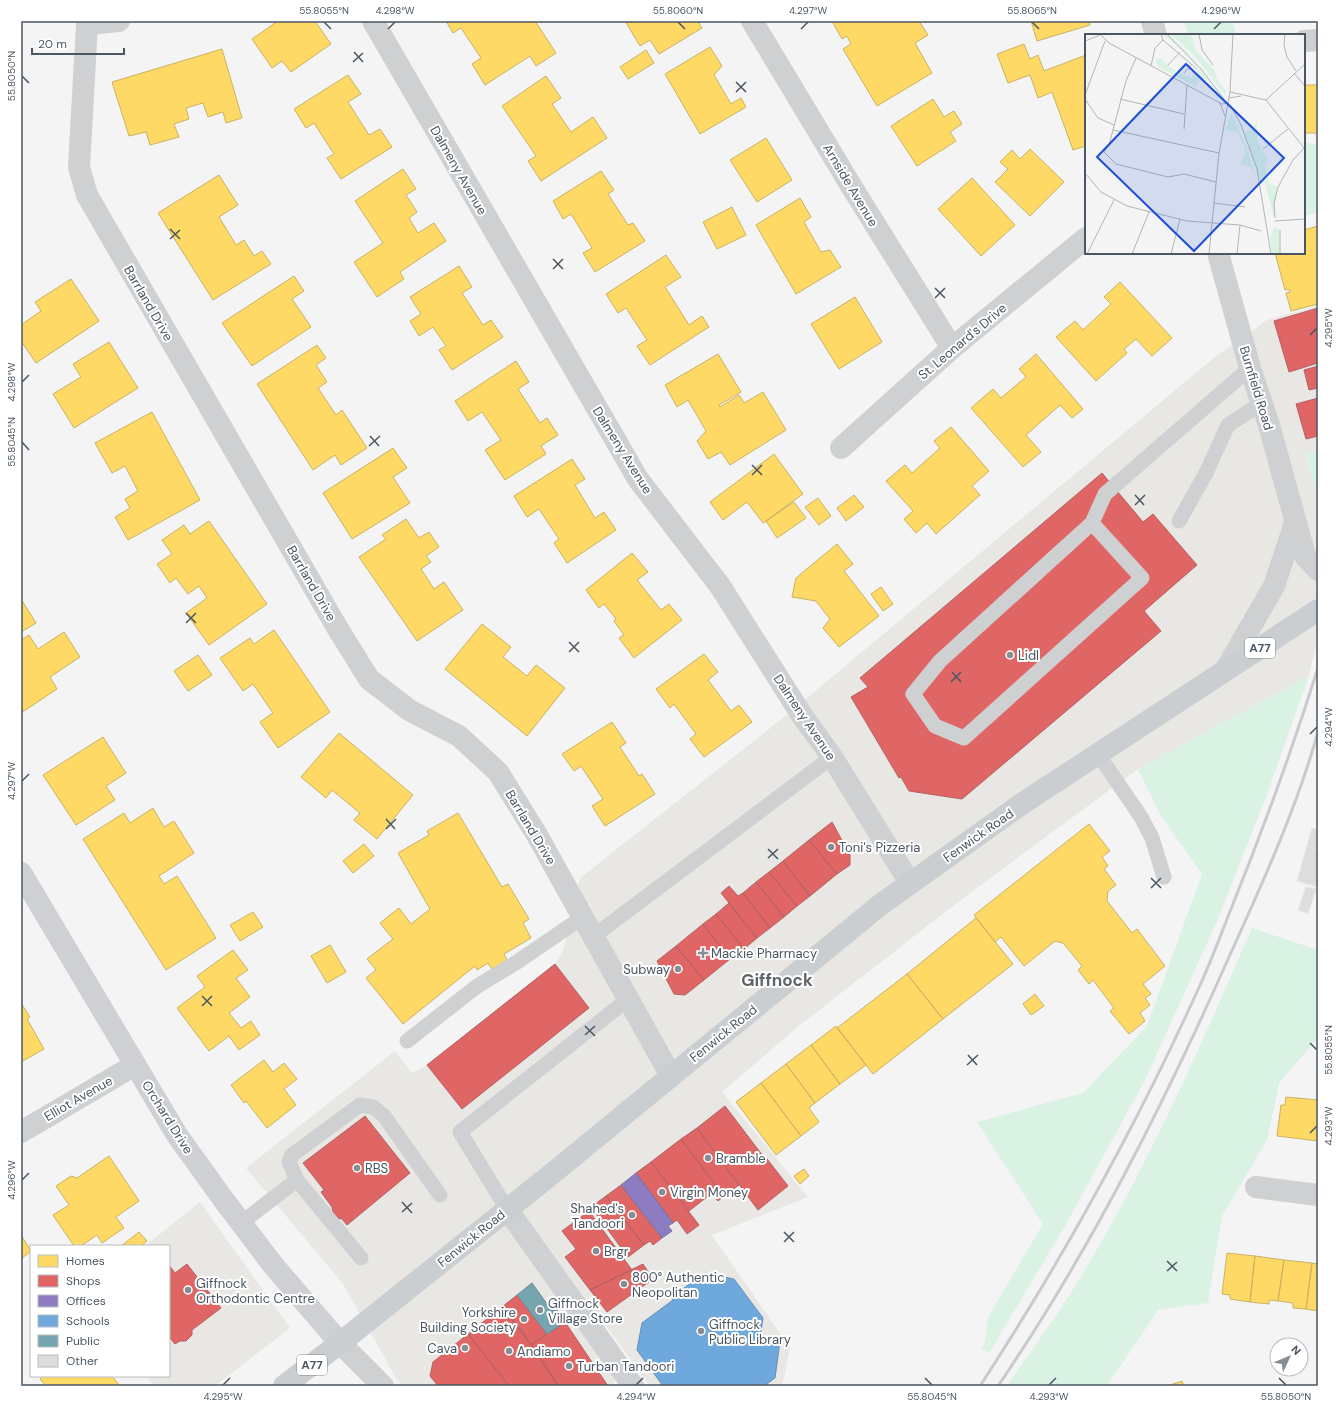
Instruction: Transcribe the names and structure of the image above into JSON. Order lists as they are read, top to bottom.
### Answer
{
  "streets": {
    "main road": ["A77", "Fenwick Road"],
    "street": [
      "Dalmeny Avenue",
      "Arnside Avenue",
      "Barrland Drive",
      "St. Leonard's Drive",
      "Burnfield Road",
      "Elliot Avenue",
      "Orchard Drive"
    ]
  },
  "crossings": [
    ["Dalmeny Avenue", "Fenwick Road"],
    ["Arnside Avenue", "St. Leonard's Drive"],
    ["Barrland Drive", "Fenwick Road"],
    ["Fenwick Road", "Orchard Drive"],
    ["Elliot Avenue", "Orchard Drive"]
  ],
  "districts": ["Giffnock"],
  "places": {
    "other": [
      "Lidl",
      "Toni's Pizzeria",
      "Subway",
      "Bramble",
      "RBS",
      "Virgin Money",
      "Shahed's Tandoori",
      "Brgr",
      "800° Authentic Neopolitan",
      "Giffnock Orthodontic Centre",
      "Giffnock Village Store",
      "Yorkshire Building Society",
      "Giffnock Public Library",
      "Cava",
      "Andiamo",
      "Turban Tandoori"
    ],
    "health": ["Mackie Pharmacy"]
  },
  "legend": [
    "Homes",
    "Shops",
    "Offices",
    "Schools",
    "Public",
    "Other"
  ],
  "scale_bar": "20 m",
  "north": "top right",
  "coordinates": [
    "55.8055°N",
    "4.298°W",
    "55.8060°N",
    "4.297°W",
    "55.8065°N",
    "4.296°W",
    "55.8050°N",
    "4.295°W",
    "55.8045°N",
    "4.294°W",
    "4.293°W"
  ]
}
